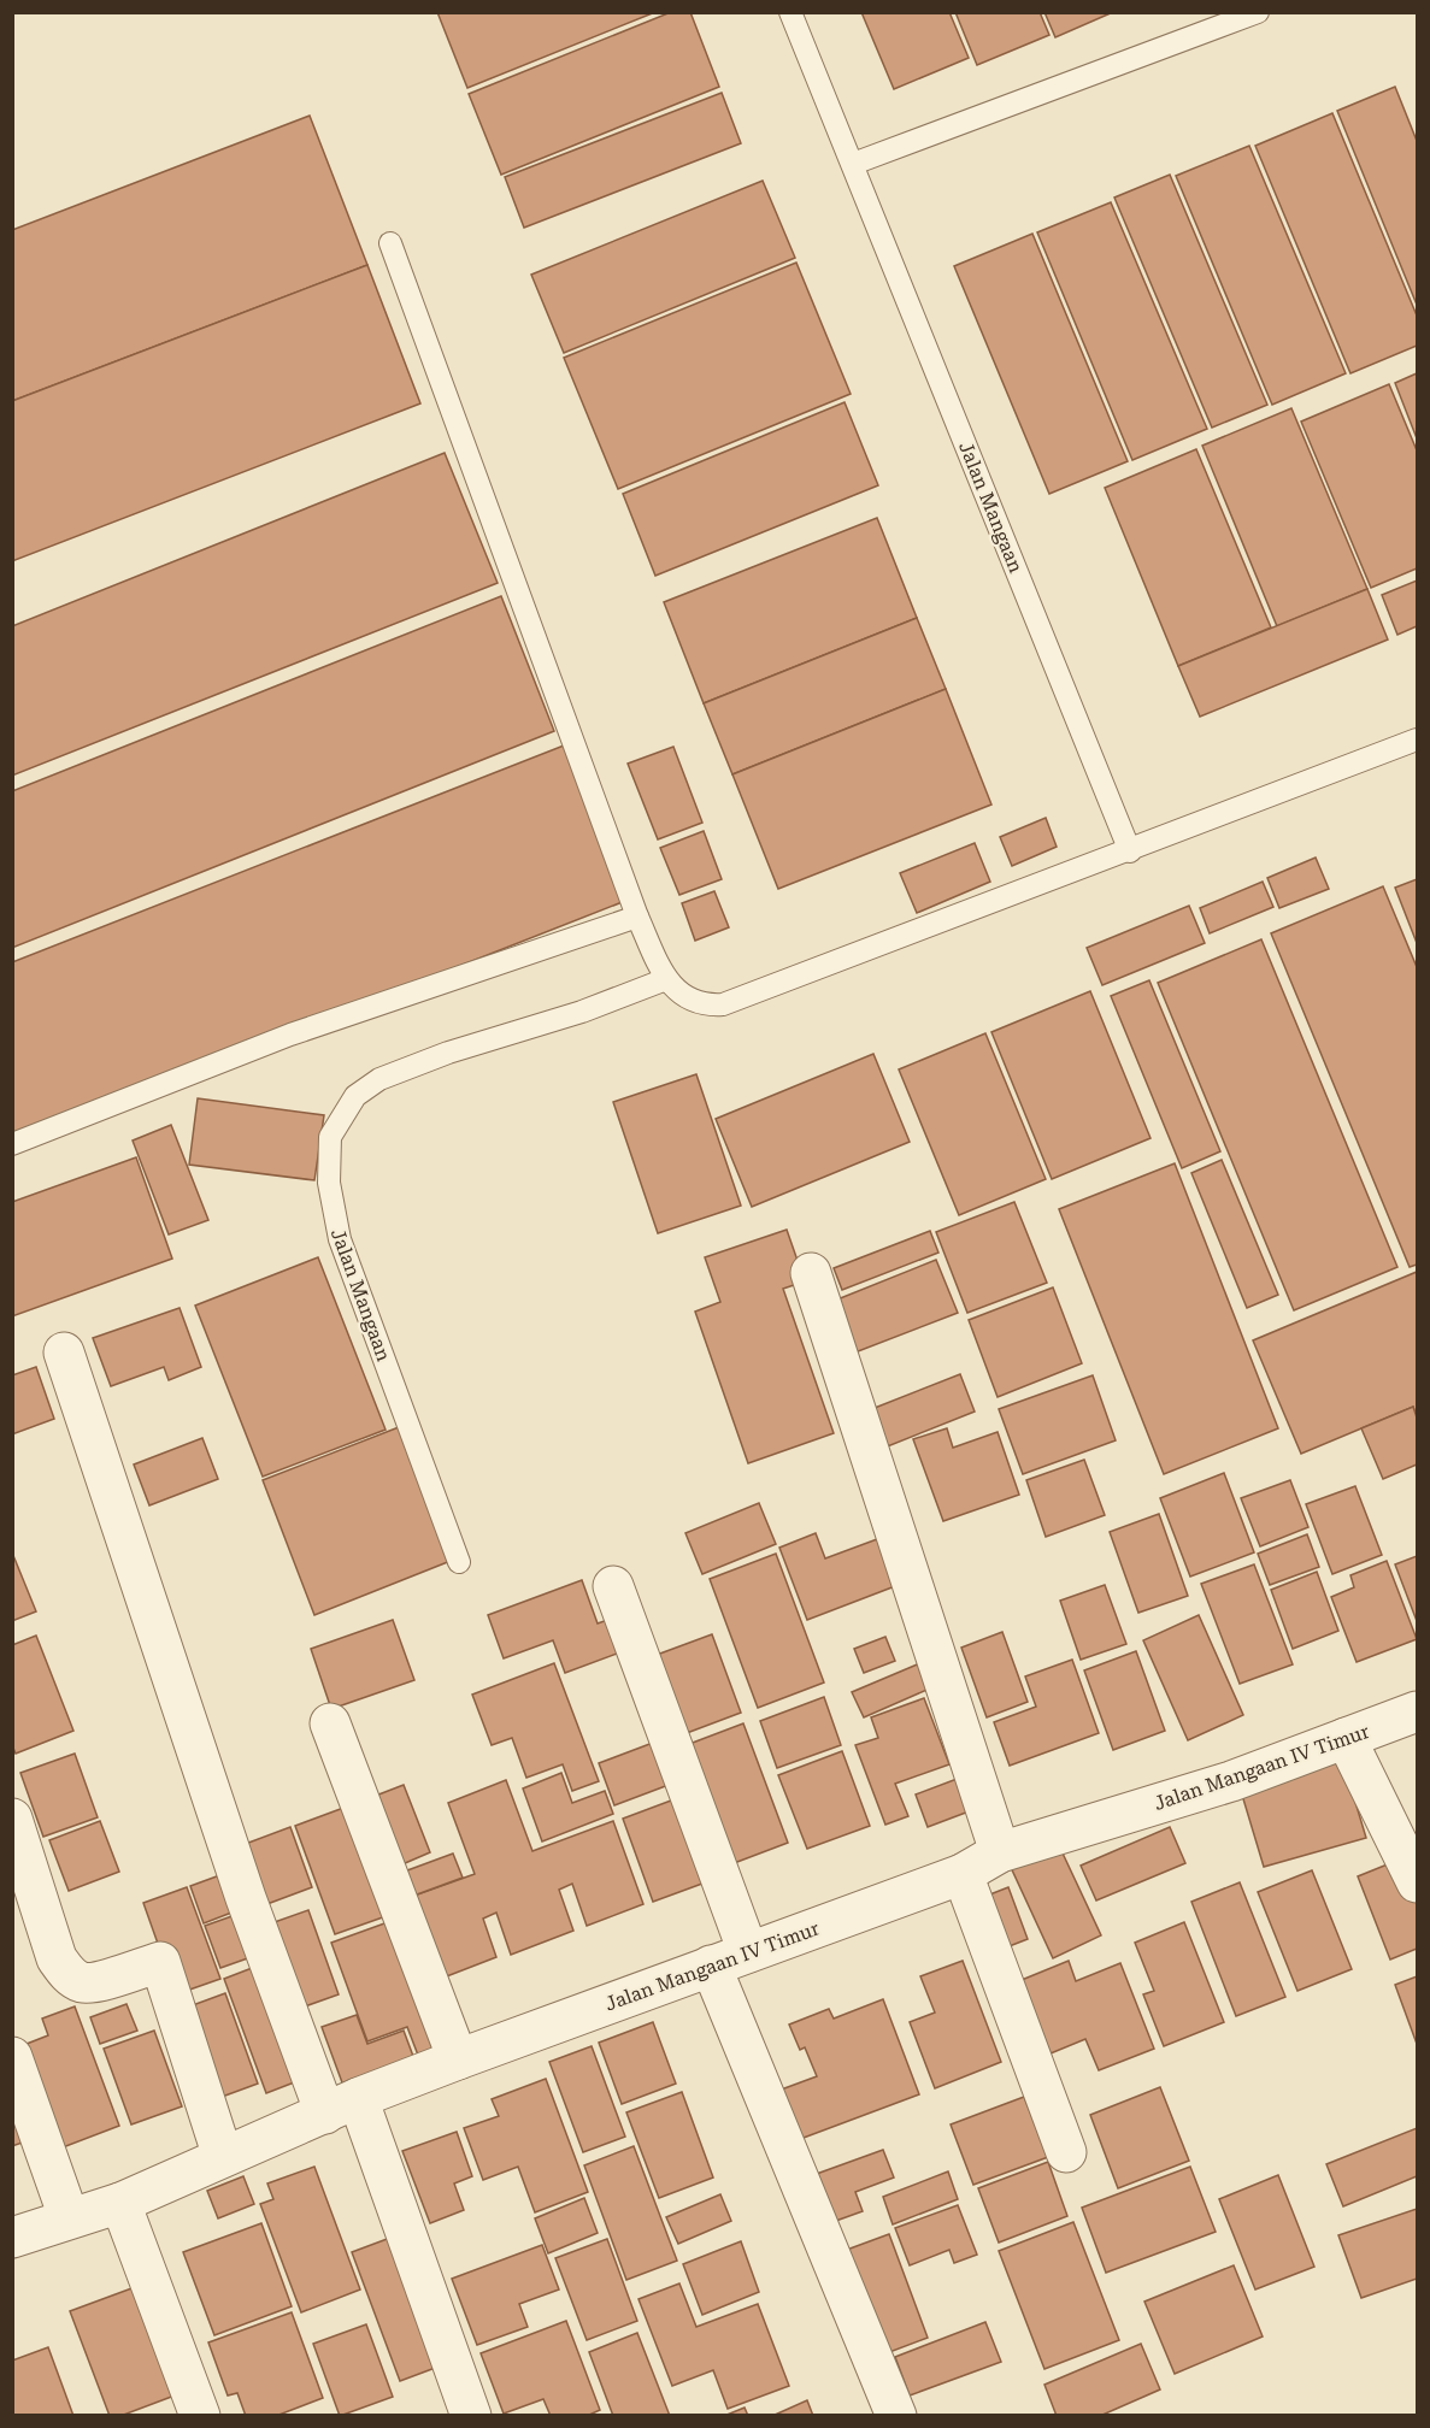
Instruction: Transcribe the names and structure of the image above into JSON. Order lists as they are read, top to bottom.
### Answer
{
  "streets": {
    "street": ["Jalan Mangaan IV Timur"],
    "lane": ["Jalan Mangaan"]
  }
}
